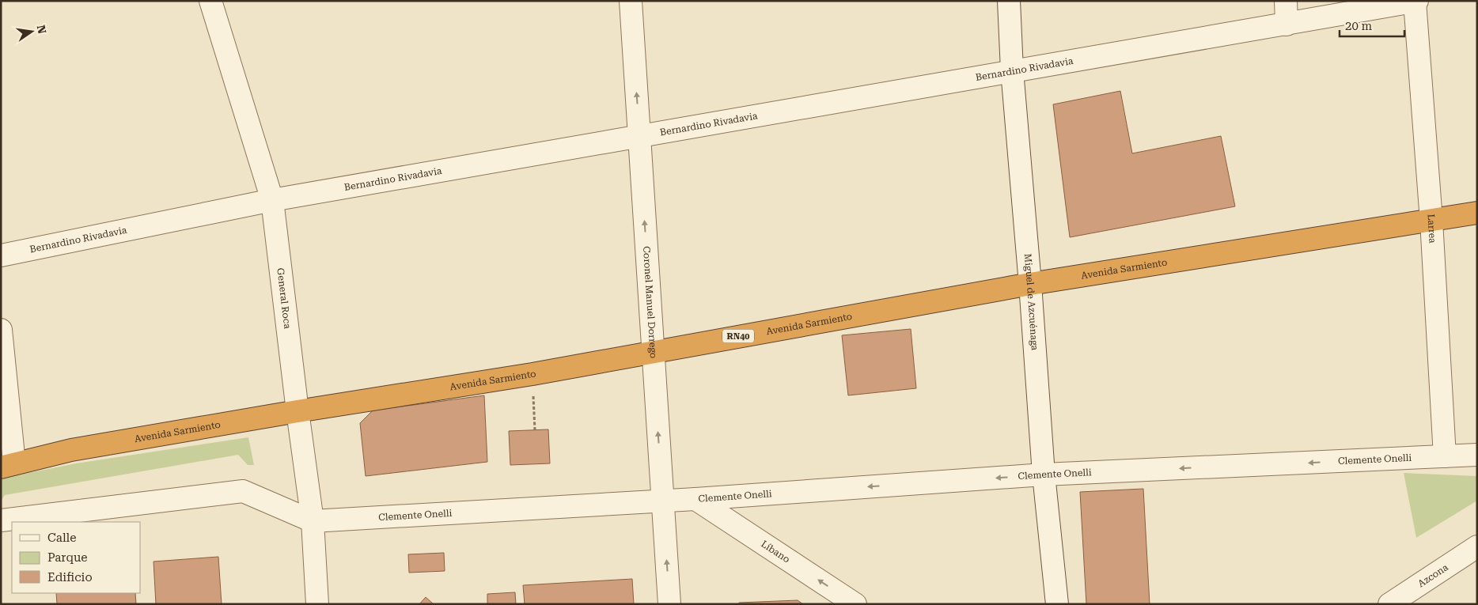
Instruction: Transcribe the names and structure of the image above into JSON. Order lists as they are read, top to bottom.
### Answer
{
  "streets": {
    "highway": ["Avenida Sarmiento", "RN40"],
    "street": [
      "Bernardino Rivadavia",
      "Larrea",
      "General Roca",
      "Coronel Manuel Dorrego",
      "Miguel de Azcuénaga",
      "Clemente Onelli",
      "Líbano",
      "Azcona"
    ]
  },
  "crossings": [
    ["Bernardino Rivadavia", "Larrea"],
    ["Bernardino Rivadavia", "General Roca"],
    ["Bernardino Rivadavia", "Coronel Manuel Dorrego"],
    ["Bernardino Rivadavia", "Miguel de Azcuénaga"],
    ["Larrea", "Avenida Sarmiento"],
    ["Larrea", "Clemente Onelli"],
    ["Avenida Sarmiento", "General Roca"],
    ["Avenida Sarmiento", "Coronel Manuel Dorrego"],
    ["Avenida Sarmiento", "Miguel de Azcuénaga"],
    ["General Roca", "Clemente Onelli"],
    ["Coronel Manuel Dorrego", "Clemente Onelli"],
    ["Miguel de Azcuénaga", "Clemente Onelli"],
    ["Clemente Onelli", "Líbano"]
  ],
  "one_way": ["Coronel Manuel Dorrego", "Clemente Onelli", "Líbano"],
  "legend": ["Calle", "Parque", "Edificio"],
  "scale_bar": "20 m",
  "north": "right"
}
